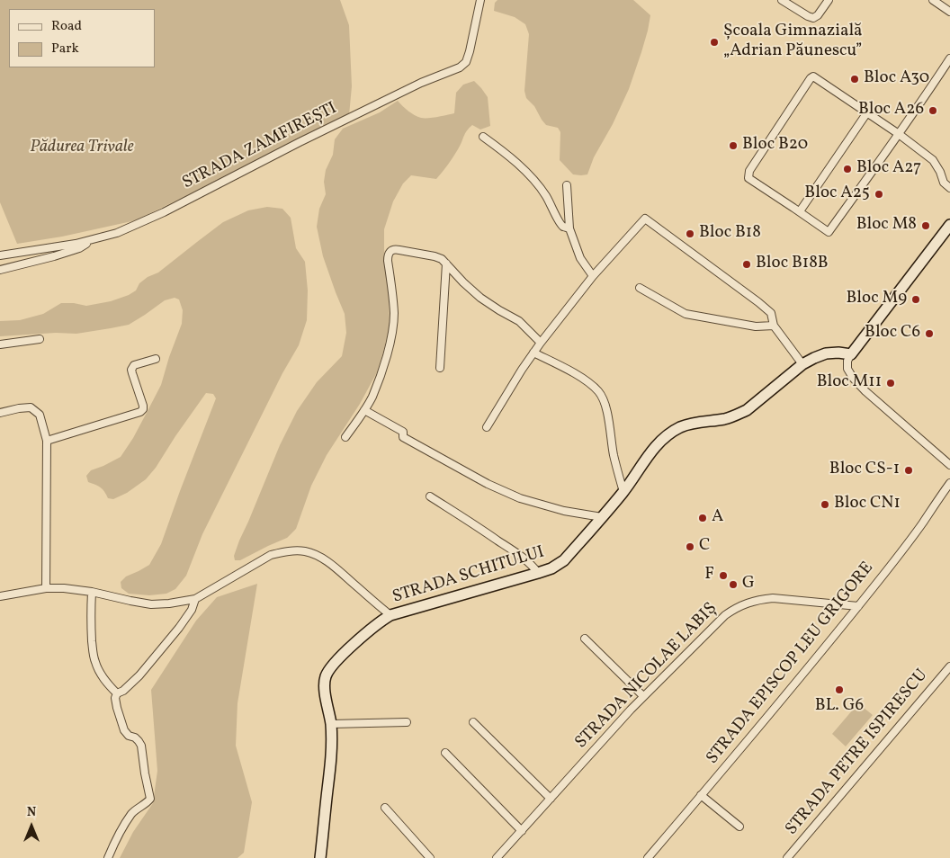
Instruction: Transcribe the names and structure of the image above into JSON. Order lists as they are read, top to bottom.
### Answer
{
  "streets": {
    "main road": ["STRADA SCHITULUI"],
    "street": [
      "STRADA ZAMFIREȘTI",
      "STRADA EPISCOP LEU GRIGORE",
      "STRADA NICOLAE LABIȘ",
      "STRADA PETRE ISPIRESCU"
    ]
  },
  "crossings": [
    ["STRADA EPISCOP LEU GRIGORE", "STRADA NICOLAE LABIȘ"]
  ],
  "parks": ["Pădurea Trivale"],
  "places": [
    "Școala Gimnazială „Adrian Păunescu”",
    "Bloc A30",
    "Bloc A26",
    "Bloc B20",
    "Bloc A27",
    "Bloc A25",
    "Bloc M8",
    "Bloc B18",
    "Bloc B18B",
    "Bloc M9",
    "Bloc C6",
    "Bloc M11",
    "Bloc CS-1",
    "Bloc CN1",
    "A",
    "C",
    "F",
    "G",
    "BL. G6"
  ],
  "legend": ["Road", "Park"],
  "north": "top"
}
